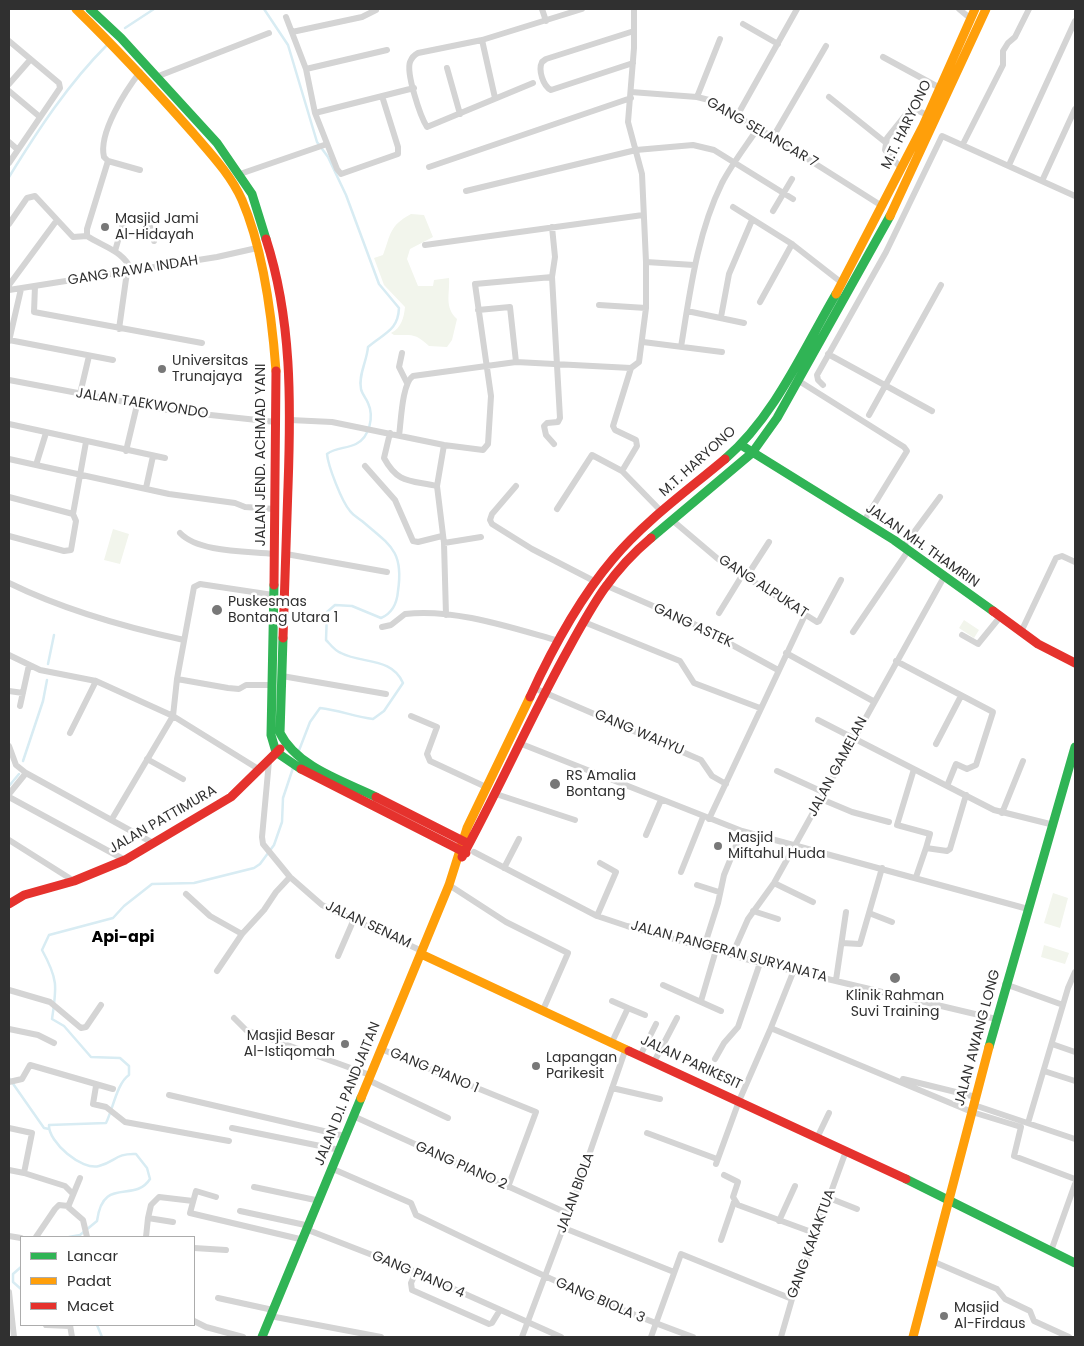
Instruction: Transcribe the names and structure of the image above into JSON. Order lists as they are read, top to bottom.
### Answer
{
  "streets": {
    "street": [
      "M.T. HARYONO",
      "GANG SELANCAR 7",
      "GANG RAWA INDAH",
      "JALAN TAEKWONDO",
      "JALAN JEND. ACHMAD YANI",
      "JALAN MH. THAMRIN",
      "GANG ALPUKAT",
      "GANG ASTEK",
      "GANG WAHYU",
      "JALAN GAMELAN",
      "JALAN PATTIMURA",
      "JALAN SENAM",
      "JALAN PANGERAN SURYANATA",
      "JALAN AWANG LONG",
      "JALAN PARIKESIT",
      "GANG PIANO 1",
      "JALAN D.I. PANDJAITAN",
      "GANG PIANO 2",
      "JALAN BIOLA",
      "GANG KAKAKTUA",
      "GANG PIANO 4",
      "GANG BIOLA 3"
    ]
  },
  "crossings": [
    ["M.T. HARYONO", "GANG SELANCAR 7"],
    ["M.T. HARYONO", "JALAN JEND. ACHMAD YANI"],
    ["M.T. HARYONO", "JALAN MH. THAMRIN"],
    ["M.T. HARYONO", "GANG ALPUKAT"],
    ["M.T. HARYONO", "GANG ASTEK"],
    ["M.T. HARYONO", "GANG WAHYU"],
    ["M.T. HARYONO", "JALAN PANGERAN SURYANATA"],
    ["M.T. HARYONO", "JALAN D.I. PANDJAITAN"],
    ["GANG RAWA INDAH", "JALAN JEND. ACHMAD YANI"],
    ["JALAN TAEKWONDO", "JALAN JEND. ACHMAD YANI"],
    ["JALAN JEND. ACHMAD YANI", "JALAN PATTIMURA"],
    ["JALAN JEND. ACHMAD YANI", "JALAN PANGERAN SURYANATA"],
    ["JALAN MH. THAMRIN", "JALAN GAMELAN"],
    ["JALAN GAMELAN", "JALAN PANGERAN SURYANATA"],
    ["JALAN PATTIMURA", "JALAN SENAM"],
    ["JALAN SENAM", "JALAN PARIKESIT"],
    ["JALAN SENAM", "JALAN D.I. PANDJAITAN"],
    ["JALAN PANGERAN SURYANATA", "JALAN AWANG LONG"],
    ["JALAN AWANG LONG", "JALAN PARIKESIT"],
    ["JALAN PARIKESIT", "JALAN D.I. PANDJAITAN"],
    ["JALAN PARIKESIT", "JALAN BIOLA"],
    ["JALAN PARIKESIT", "GANG KAKAKTUA"],
    ["GANG PIANO 1", "JALAN D.I. PANDJAITAN"],
    ["GANG PIANO 1", "GANG PIANO 2"],
    ["JALAN D.I. PANDJAITAN", "GANG PIANO 2"],
    ["JALAN D.I. PANDJAITAN", "GANG PIANO 4"],
    ["JALAN D.I. PANDJAITAN", "GANG BIOLA 3"],
    ["GANG PIANO 2", "JALAN BIOLA"],
    ["JALAN BIOLA", "GANG PIANO 4"],
    ["JALAN BIOLA", "GANG BIOLA 3"]
  ],
  "districts": ["Api-api"],
  "places": [
    "Masjid Jami Al-Hidayah",
    "Universitas Trunajaya",
    "Puskesmas Bontang Utara 1",
    "RS Amalia Bontang",
    "Masjid Miftahul Huda",
    "Klinik Rahman Suvi Training",
    "Masjid Besar Al-Istiqomah",
    "Lapangan Parikesit",
    "Masjid Al-Firdaus"
  ],
  "legend": ["Lancar", "Padat", "Macet"]
}
